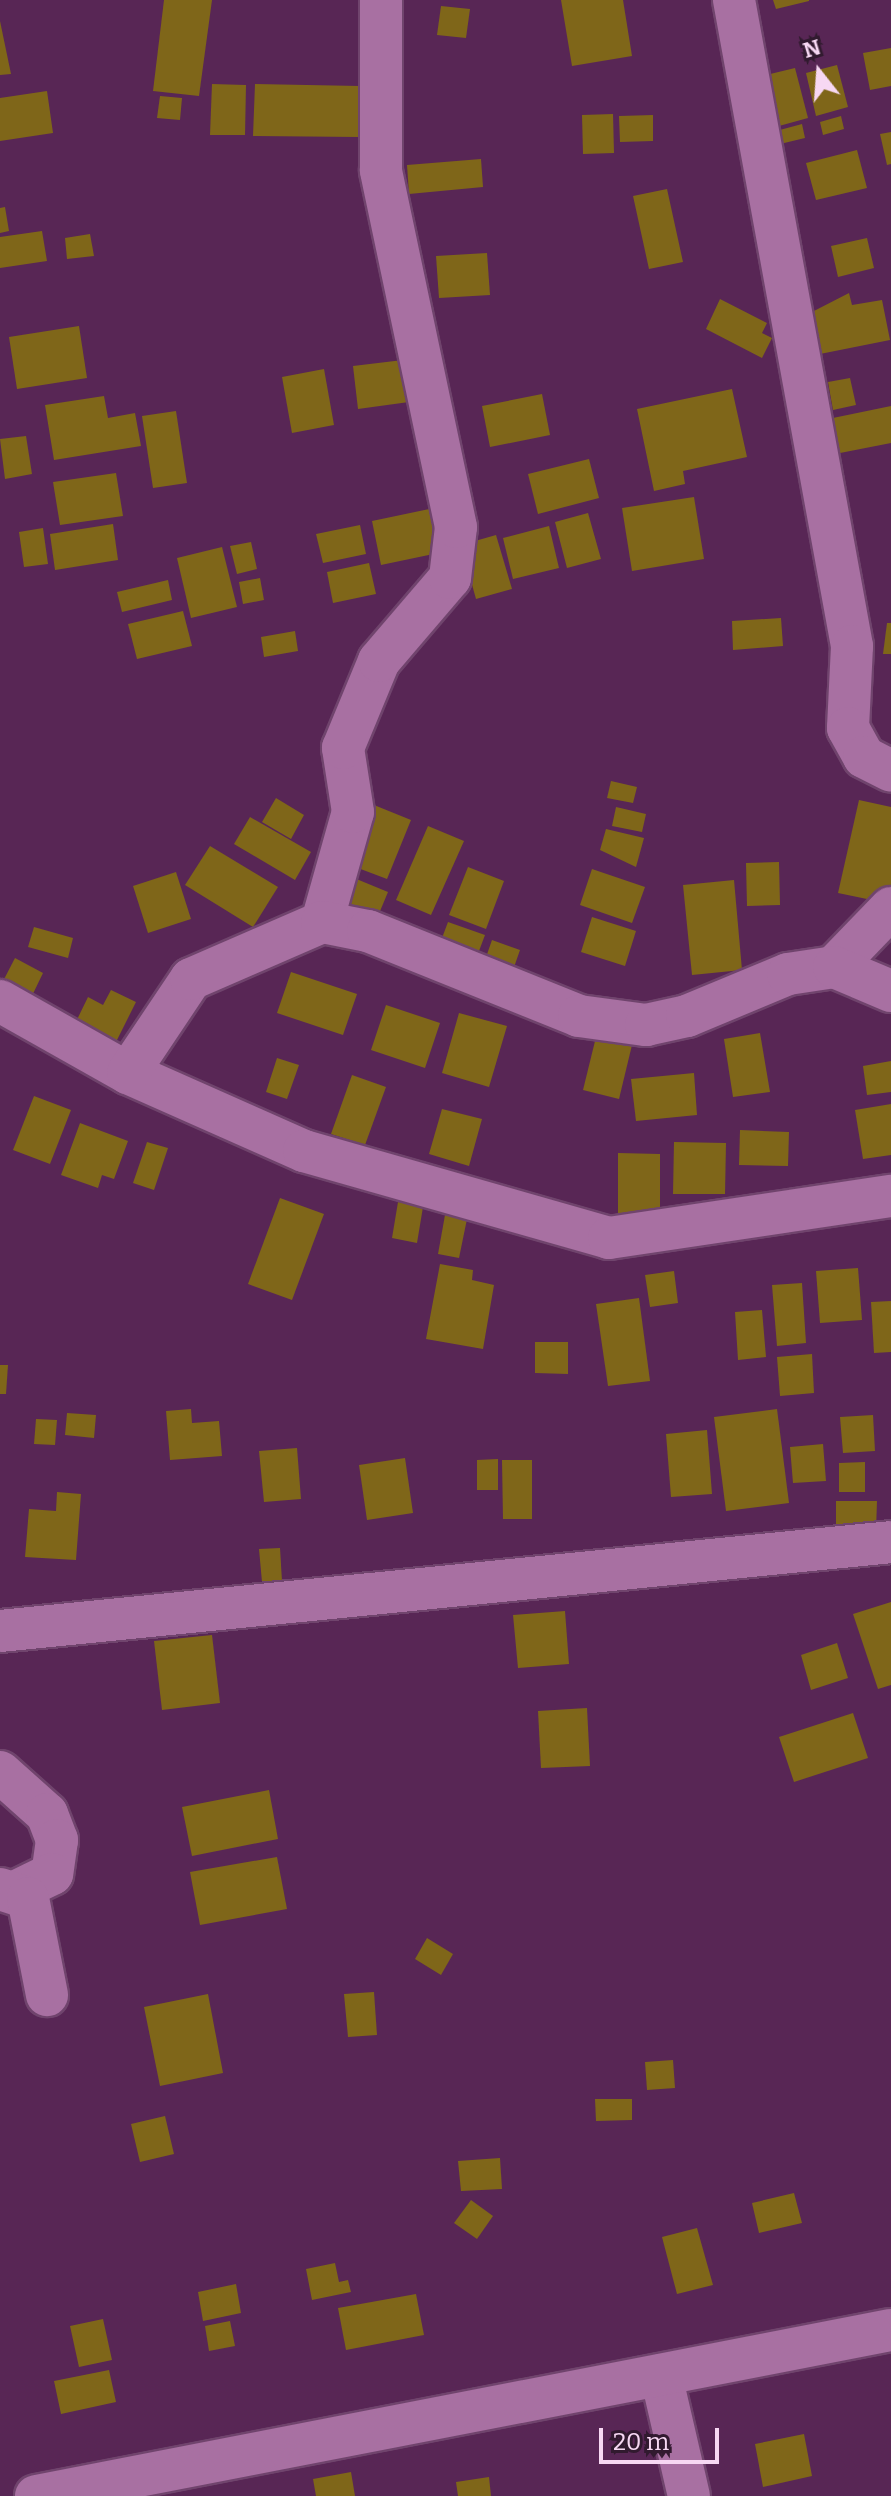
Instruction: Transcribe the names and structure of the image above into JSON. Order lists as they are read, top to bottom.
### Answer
{
  "scale_bar": "20 m",
  "north": "top"
}
